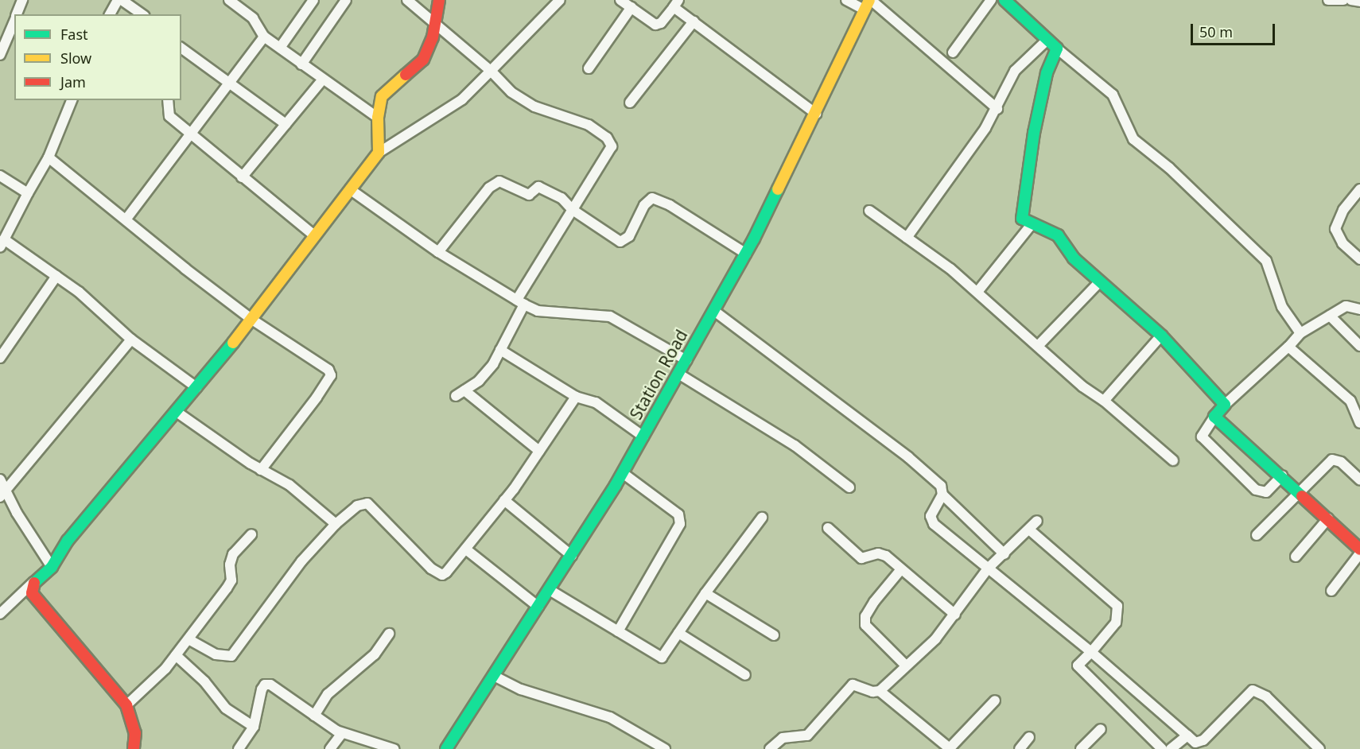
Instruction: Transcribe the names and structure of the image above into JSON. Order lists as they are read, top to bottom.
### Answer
{
  "streets": {
    "street": ["Station Road"]
  },
  "legend": ["Fast", "Slow", "Jam"],
  "scale_bar": "50 m"
}
